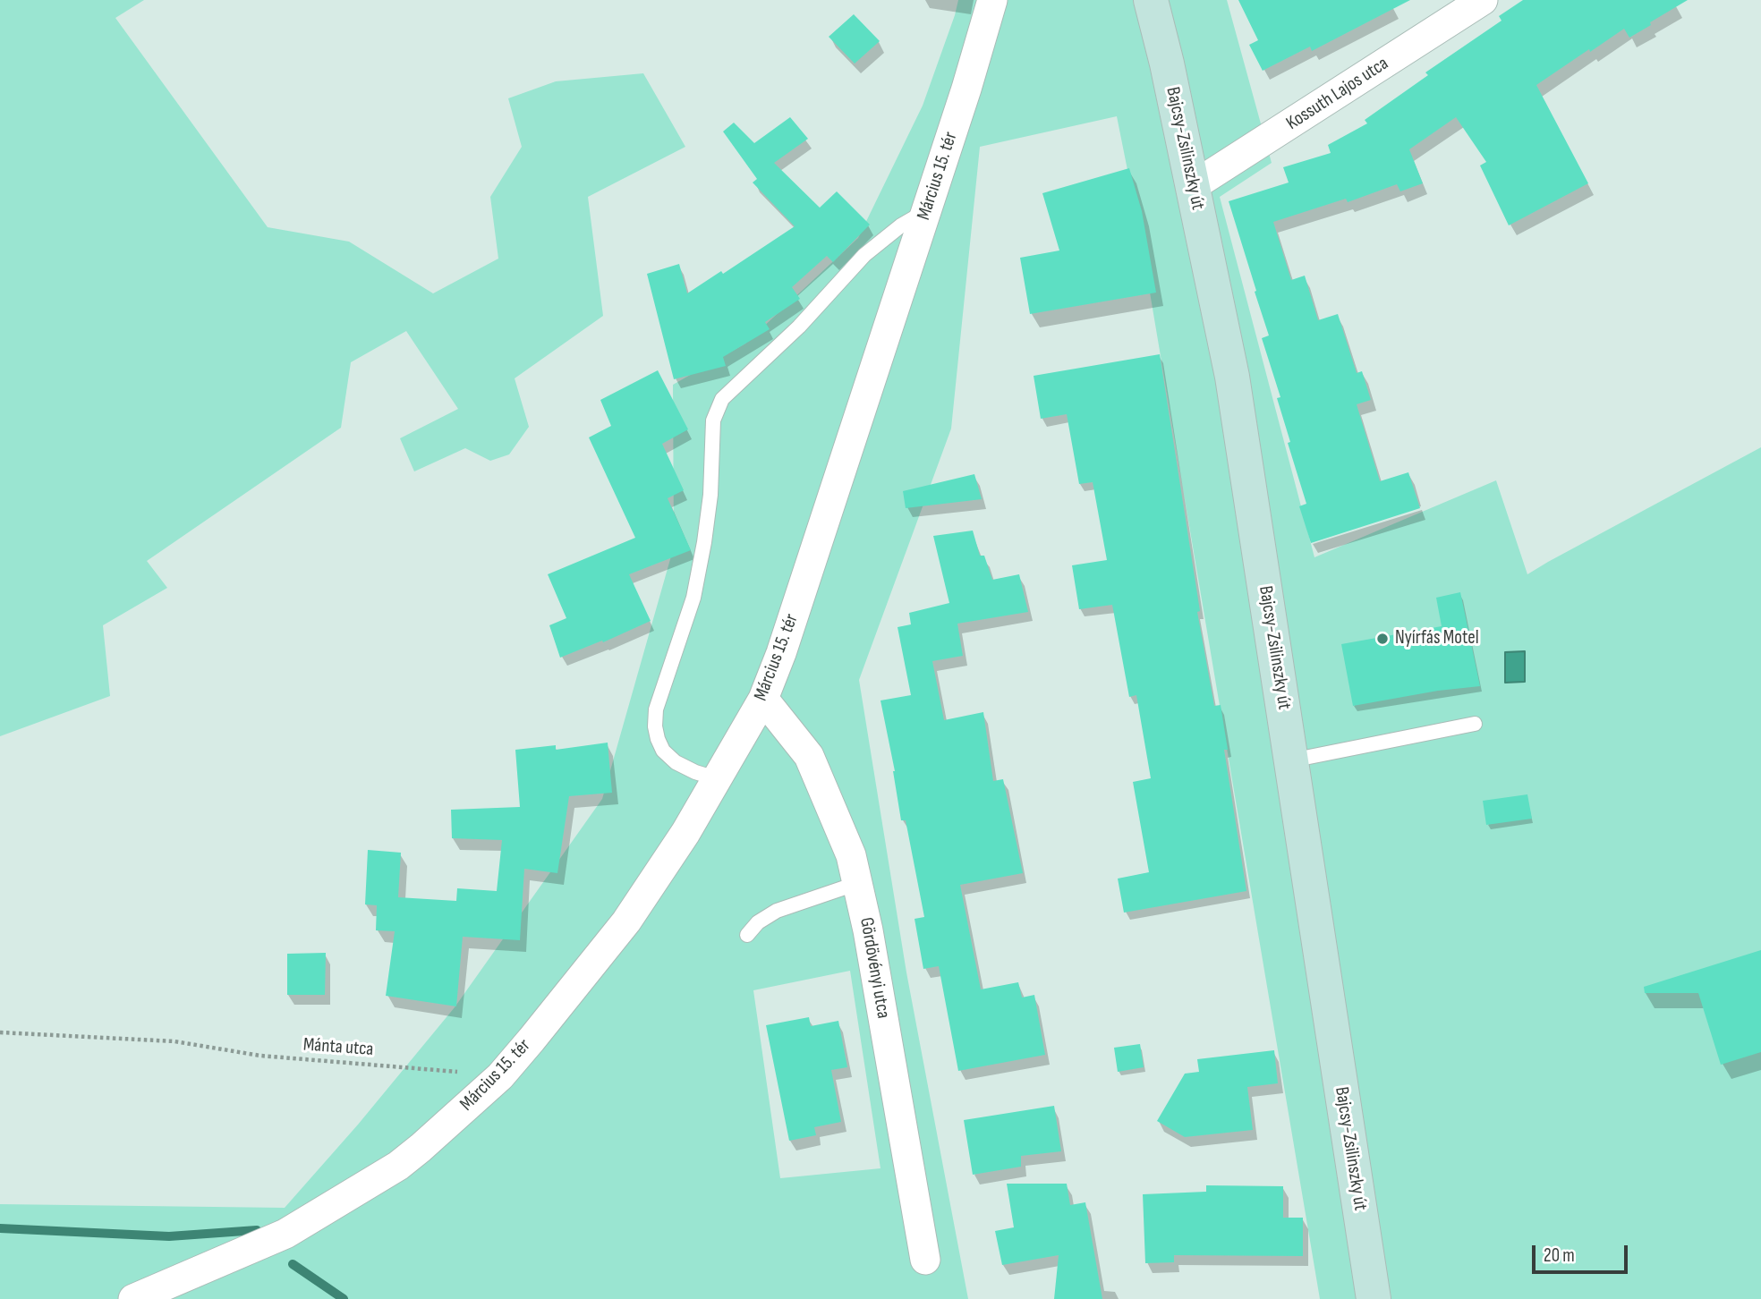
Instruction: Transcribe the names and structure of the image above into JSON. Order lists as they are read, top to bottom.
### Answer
{
  "streets": {
    "main road": ["Bajcsy-Zsilinszky út"],
    "street": ["Kossuth Lajos utca", "Március 15. tér", "Gördövényi utca"],
    "path": ["Mánta utca"]
  },
  "crossings": [
    ["Kossuth Lajos utca", "Bajcsy-Zsilinszky út"],
    ["Március 15. tér", "Gördövényi utca"],
    ["Március 15. tér", "Mánta utca"]
  ],
  "places": ["Nyírfás Motel"],
  "scale_bar": "20 m"
}
